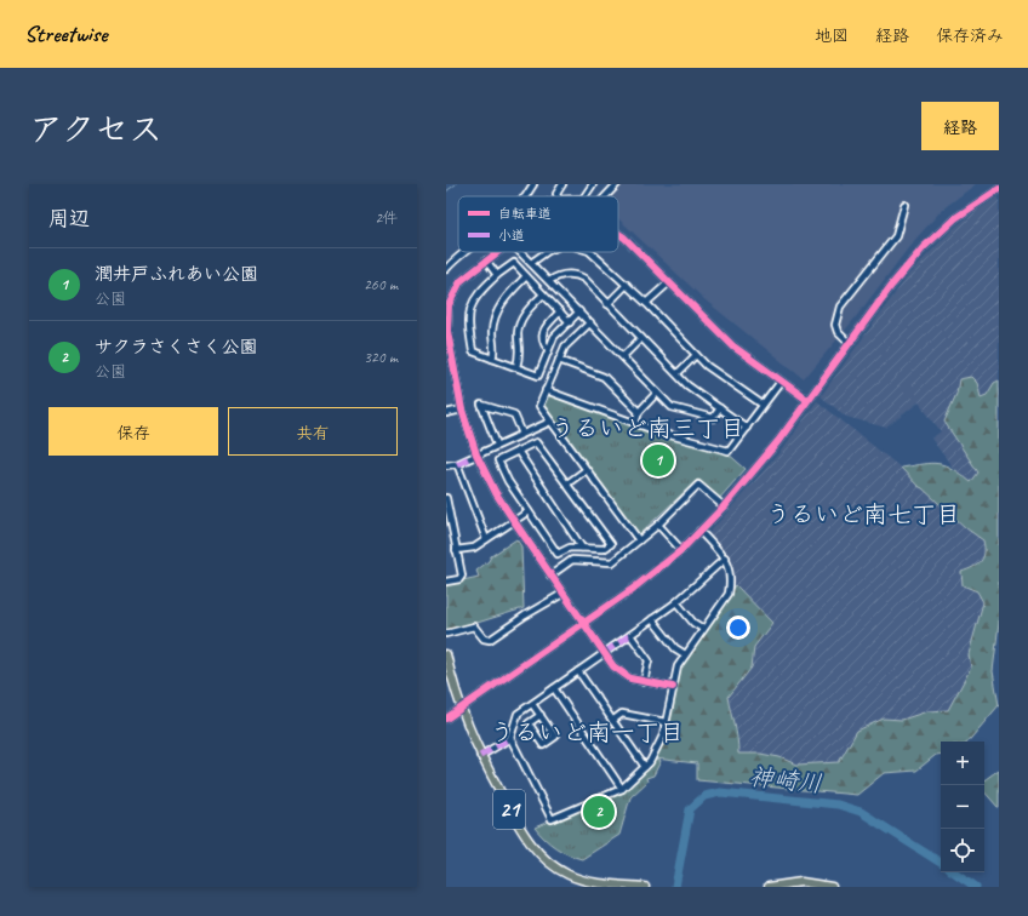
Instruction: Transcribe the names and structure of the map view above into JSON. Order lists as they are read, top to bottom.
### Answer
{
  "streets": {
    "main road": ["21"]
  },
  "districts": ["うるいど南三丁目", "うるいど南七丁目", "うるいど南一丁目"],
  "water": ["神崎川"],
  "legend": ["自転車道", "小道"],
  "page": {
    "header": "Streetwise",
    "nav": ["地図", "経路", "保存済み"],
    "title": "アクセス",
    "buttons": [
      "経路",
      ["保存", "共有"]
    ],
    "heading": ["周辺", "2件"],
    "list": [
      {
        "mark": "1",
        "name": "潤井戸ふれあい公園",
        "note": "公園",
        "value": "260 m"
      },
      {
        "mark": "2",
        "name": "サクラさくさく公園",
        "note": "公園",
        "value": "320 m"
      }
    ],
    "pins": ["1", "2"],
    "map_buttons": ["+", "−"]
  }
}
